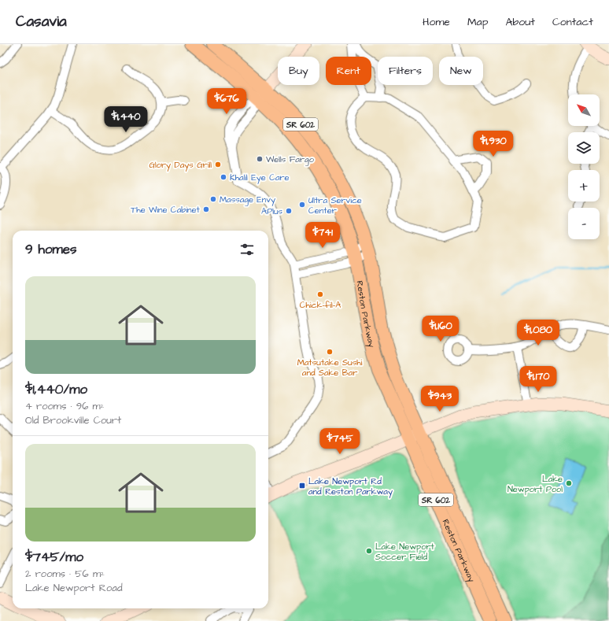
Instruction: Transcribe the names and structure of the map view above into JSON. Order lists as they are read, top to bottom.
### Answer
{
  "streets": {
    "main road": ["SR 602", "Reston Parkway"]
  },
  "places": {
    "other": [
      "Wells Fargo",
      "Glory Days Grill",
      "Khalil Eye Care",
      "Massage Envy",
      "Ultra Service Center",
      "The Wine Cabinet",
      "APlus",
      "Chick-fil-A",
      "Matsutake Sushi and Sake Bar",
      "Lake Newport Pool",
      "Lake Newport Soccer Field"
    ],
    "transit": ["Lake Newport Rd and Reston Parkway"]
  },
  "north": "top left",
  "page": {
    "header": "Casavia",
    "nav": [
      "Home",
      "Map",
      "About",
      "Contact"
    ],
    "chip": [
      "Buy",
      "Rent",
      "Filters",
      "New"
    ],
    "price": [
      "$676",
      "$1,440",
      "$1,930",
      "$741",
      "$1,160",
      "$1,080",
      "$1,170",
      "$943",
      "$745"
    ],
    "map_buttons": ["+", "−"],
    "heading": "9 homes",
    "list": [
      {
        "name": "$1,440/mo",
        "note": "4 rooms · 96 m² · Old Brookville Court"
      },
      {
        "name": "$745/mo",
        "note": "2 rooms · 56 m² · Lake Newport Road"
      }
    ]
  }
}
